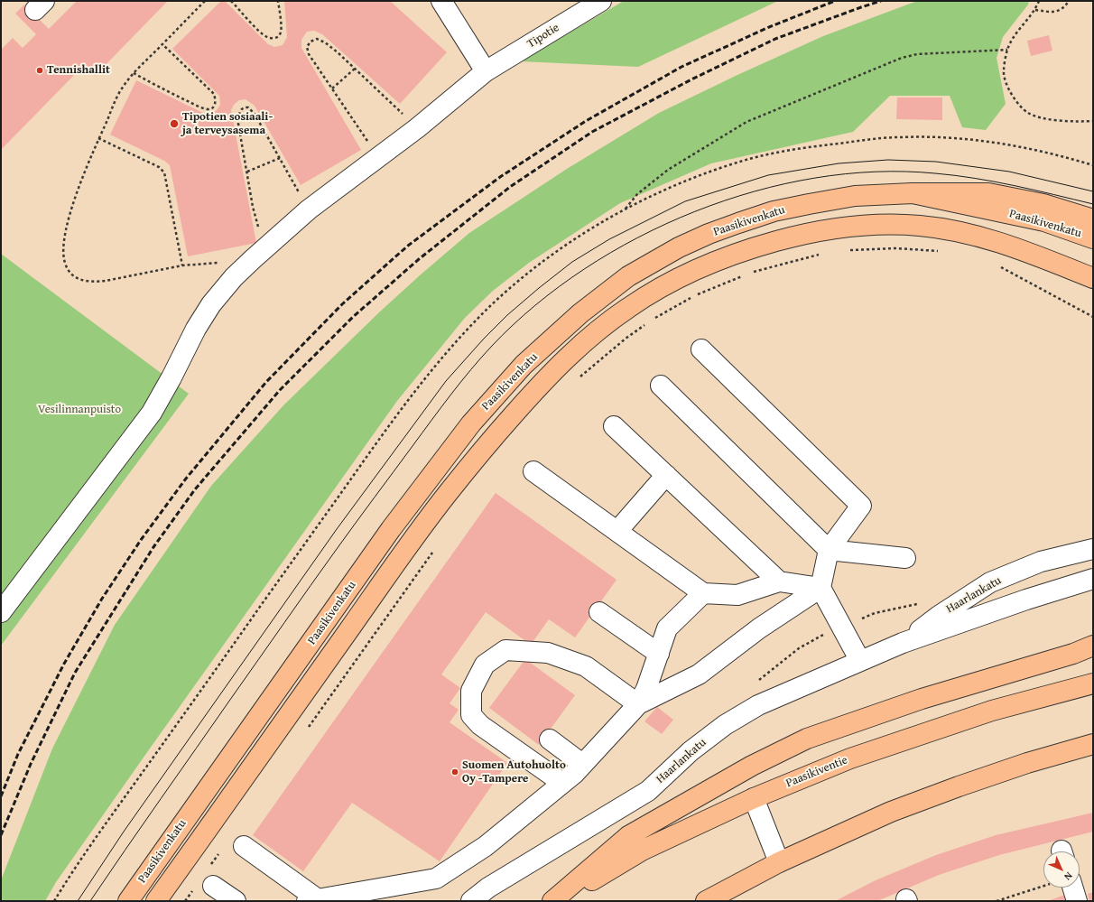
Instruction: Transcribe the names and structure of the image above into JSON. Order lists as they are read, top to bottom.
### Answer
{
  "streets": {
    "main road": ["Paasikivenkatu", "Paasikiventie"],
    "street": ["Tipotie", "Haarlankatu"]
  },
  "parks": ["Vesilinnanpuisto"],
  "places": ["Tennishallit", "Tipotien sosiaali- ja terveysasema", "Suomen Autohuolto Oy -Tampere"],
  "north": "bottom right"
}
